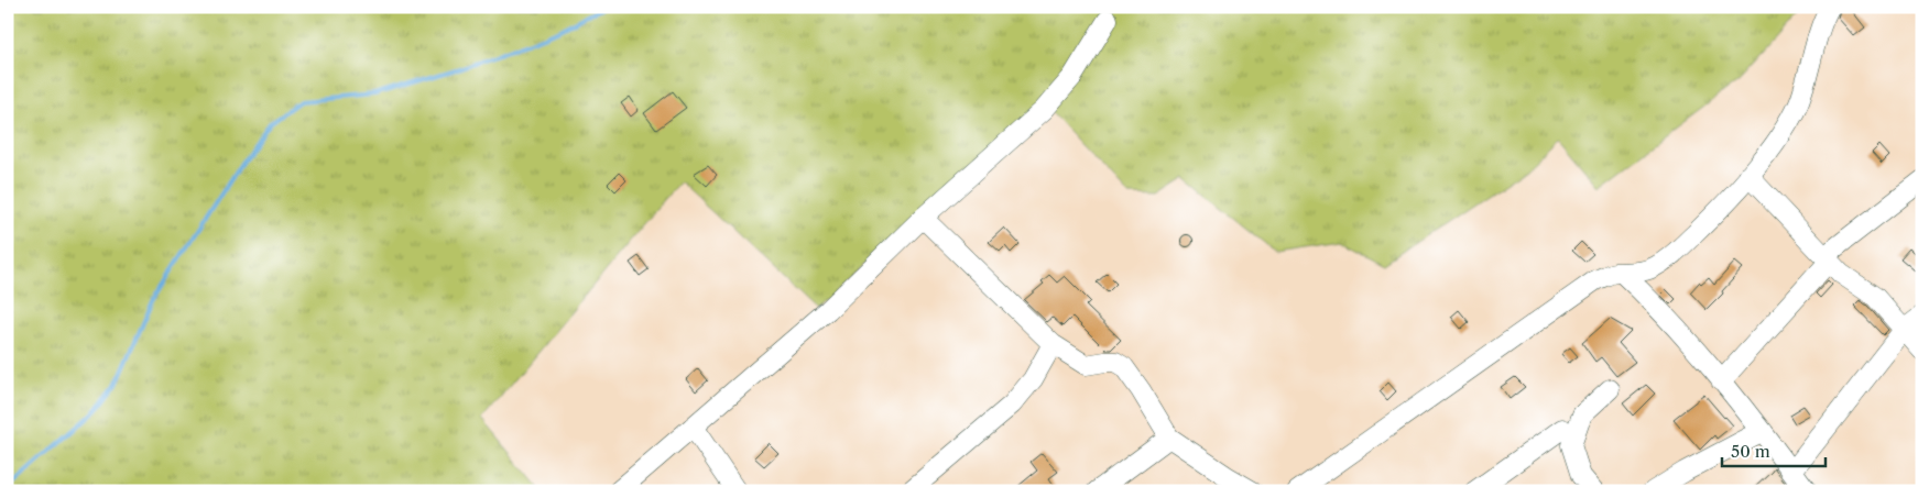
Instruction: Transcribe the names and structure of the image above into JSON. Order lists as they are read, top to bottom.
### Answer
{
  "scale_bar": "50 m"
}
